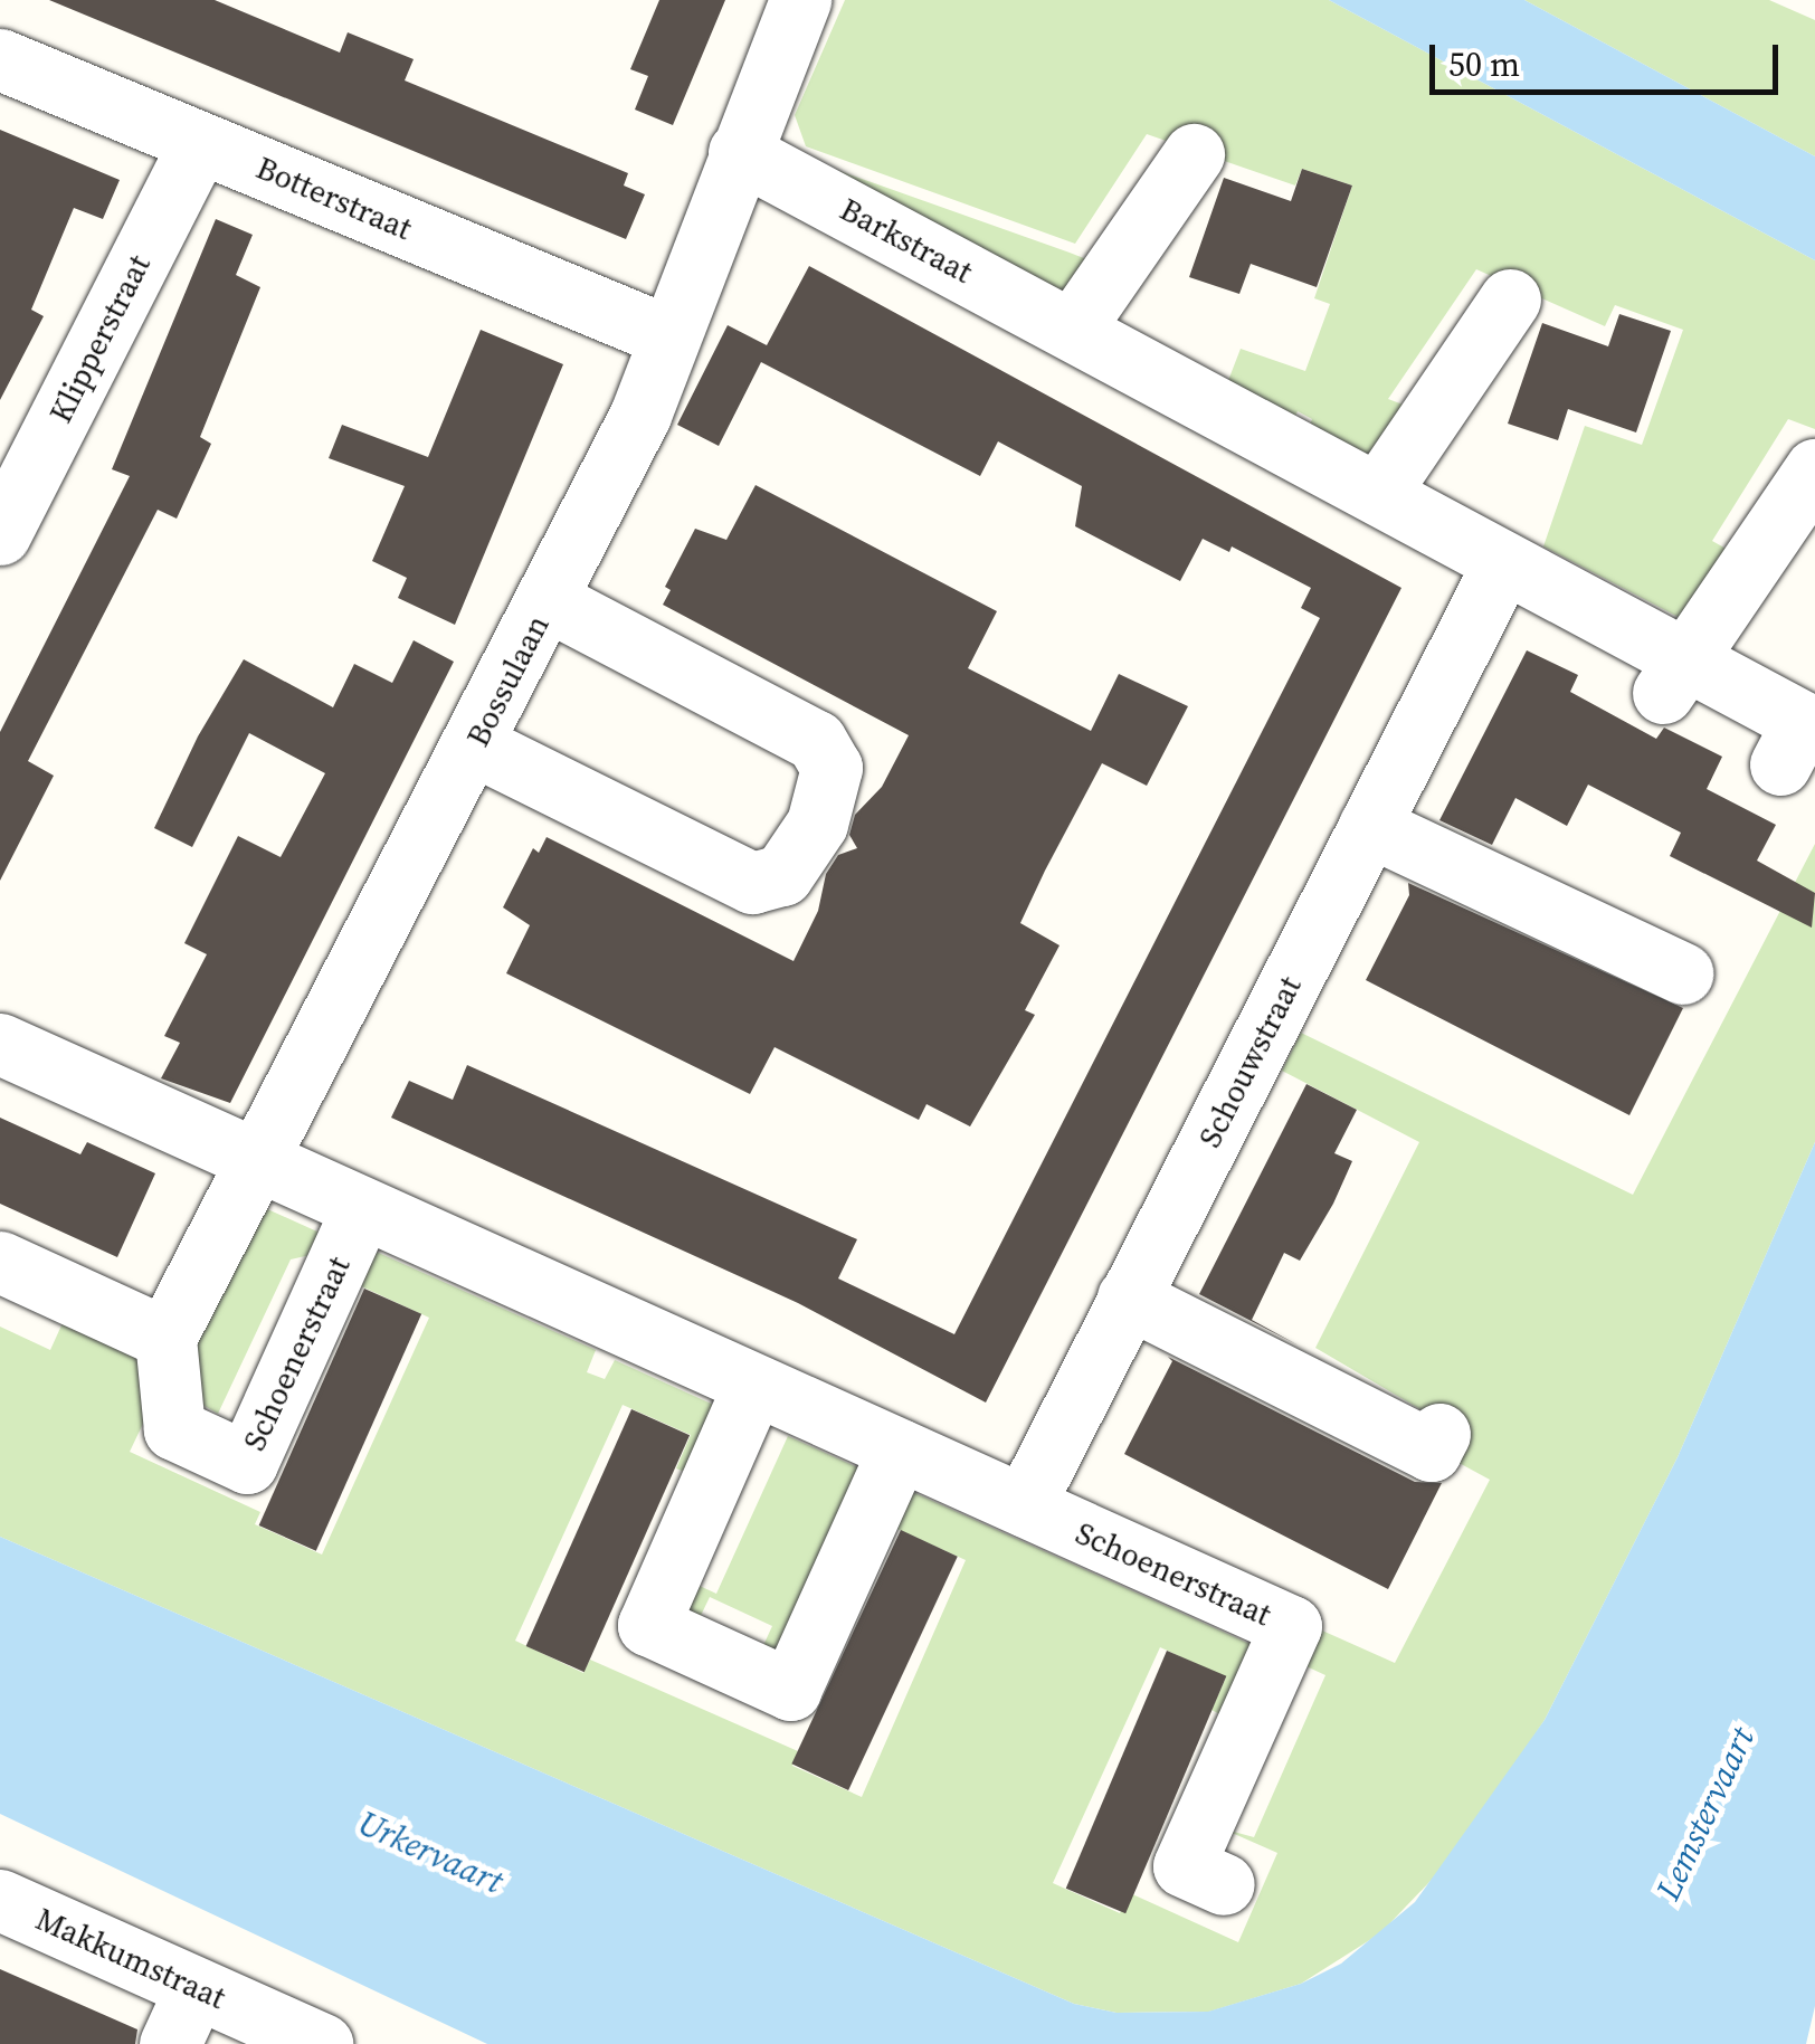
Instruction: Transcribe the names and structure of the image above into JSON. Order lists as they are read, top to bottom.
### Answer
{
  "streets": {
    "street": [
      "Botterstraat",
      "Barkstraat",
      "Klipperstraat",
      "Bossulaan",
      "Schouwstraat",
      "Schoenerstraat",
      "Makkumstraat"
    ]
  },
  "crossings": [
    ["Botterstraat", "Klipperstraat"],
    ["Botterstraat", "Bossulaan"],
    ["Barkstraat", "Bossulaan"],
    ["Barkstraat", "Schouwstraat"],
    ["Bossulaan", "Schoenerstraat"],
    ["Schouwstraat", "Schoenerstraat"]
  ],
  "water": ["Lemstervaart", "Urkervaart"],
  "scale_bar": "50 m"
}
